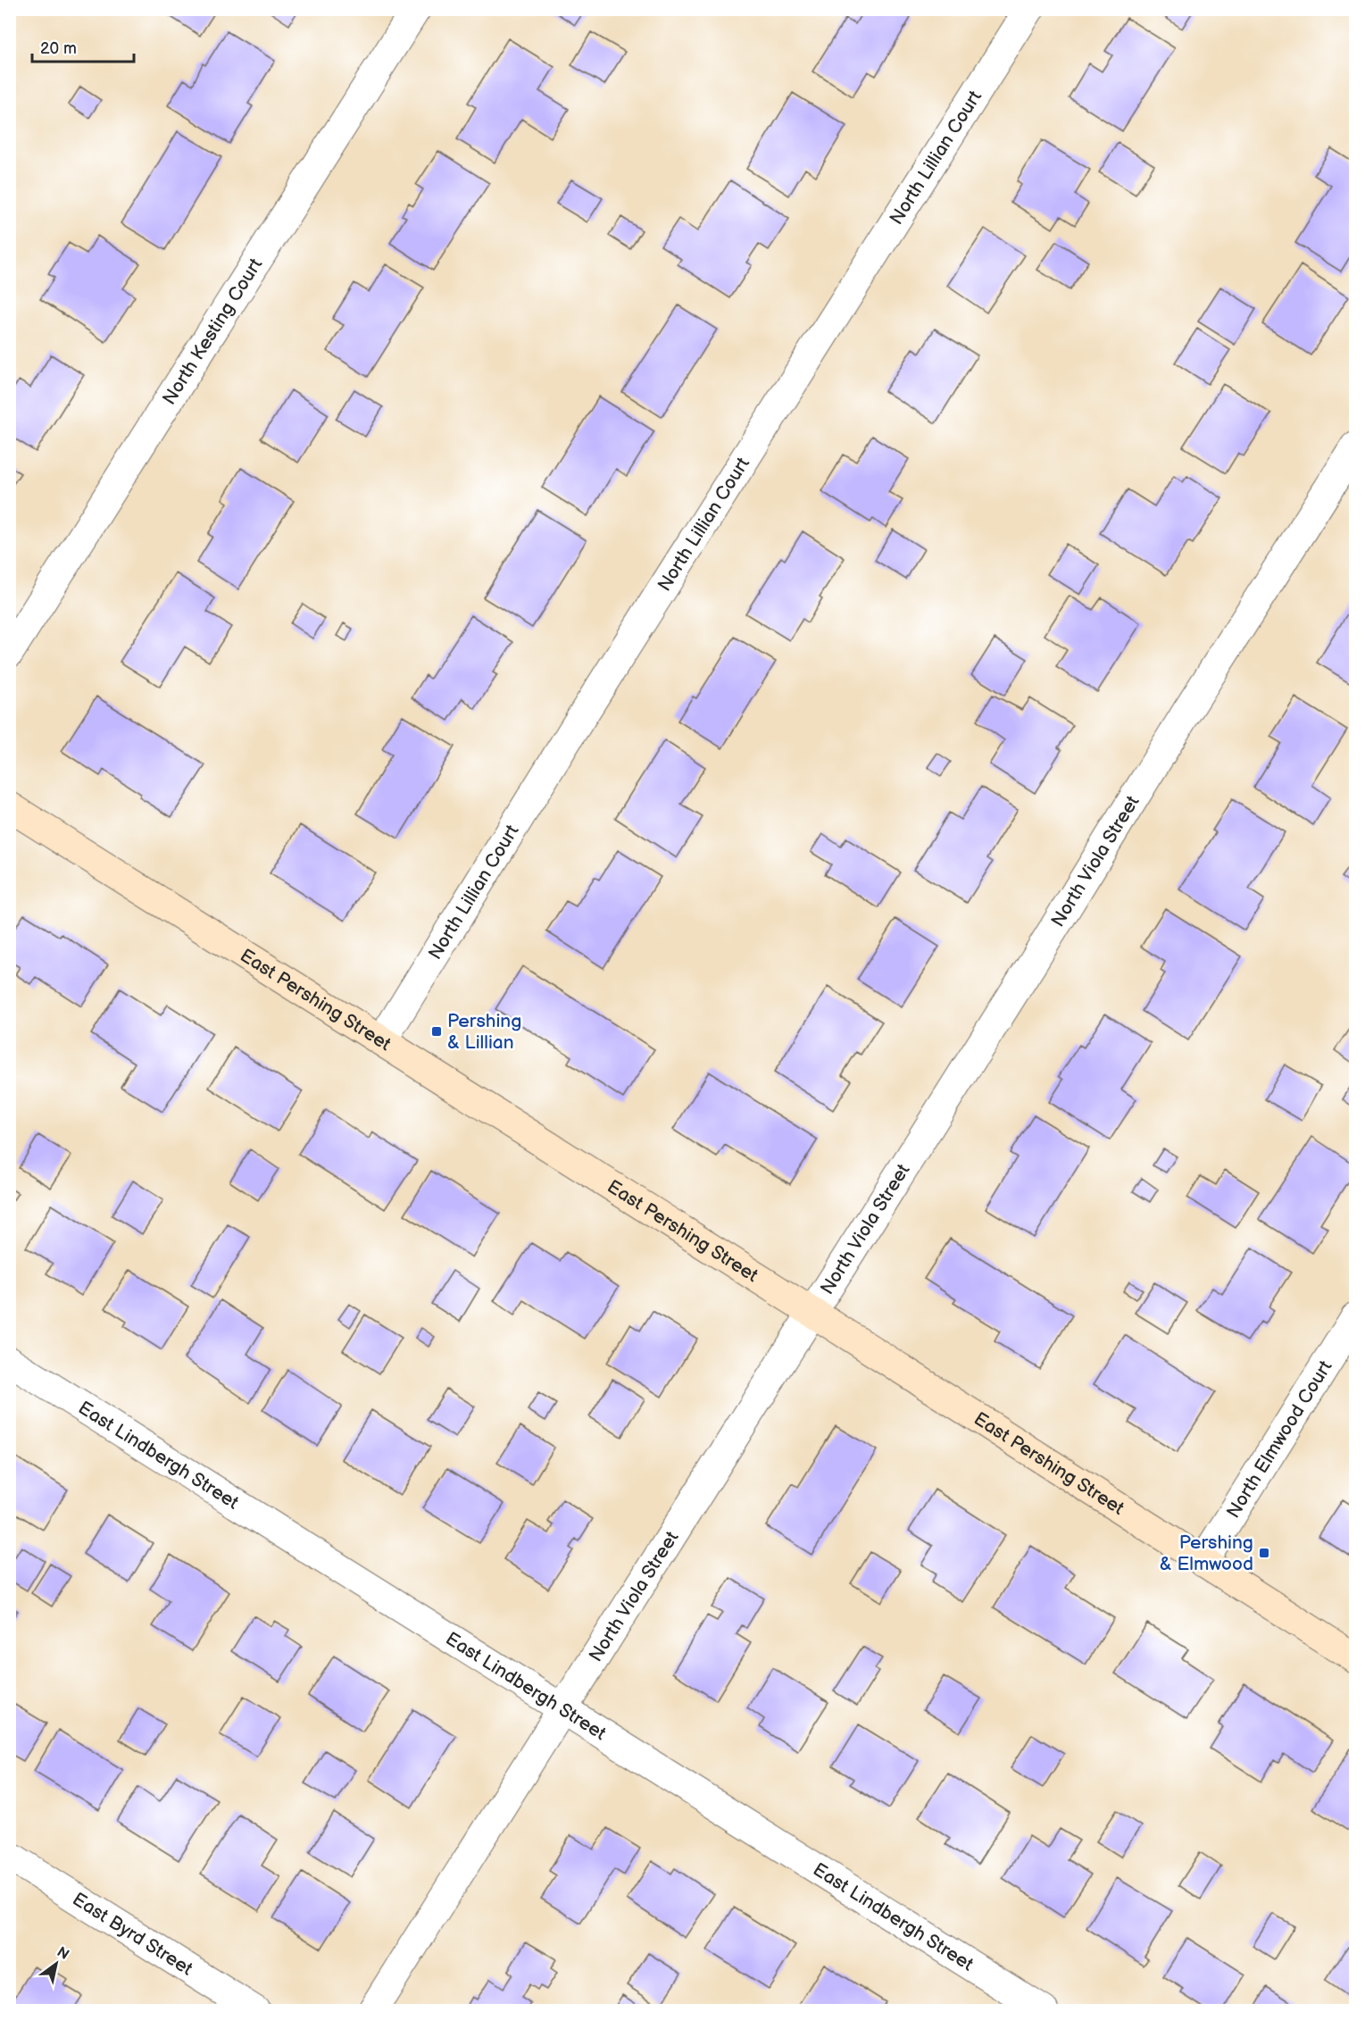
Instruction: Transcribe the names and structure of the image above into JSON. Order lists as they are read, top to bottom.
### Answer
{
  "streets": {
    "street": [
      "North Lillian Court",
      "North Kesting Court",
      "North Viola Street",
      "East Pershing Street",
      "North Elmwood Court",
      "East Lindbergh Street",
      "East Byrd Street"
    ]
  },
  "crossings": [
    ["North Lillian Court", "East Pershing Street"],
    ["North Viola Street", "East Pershing Street"],
    ["North Viola Street", "East Lindbergh Street"],
    ["East Pershing Street", "North Elmwood Court"]
  ],
  "places": {
    "transit": ["Pershing & Lillian", "Pershing & Elmwood"]
  },
  "scale_bar": "20 m",
  "north": "top right"
}
